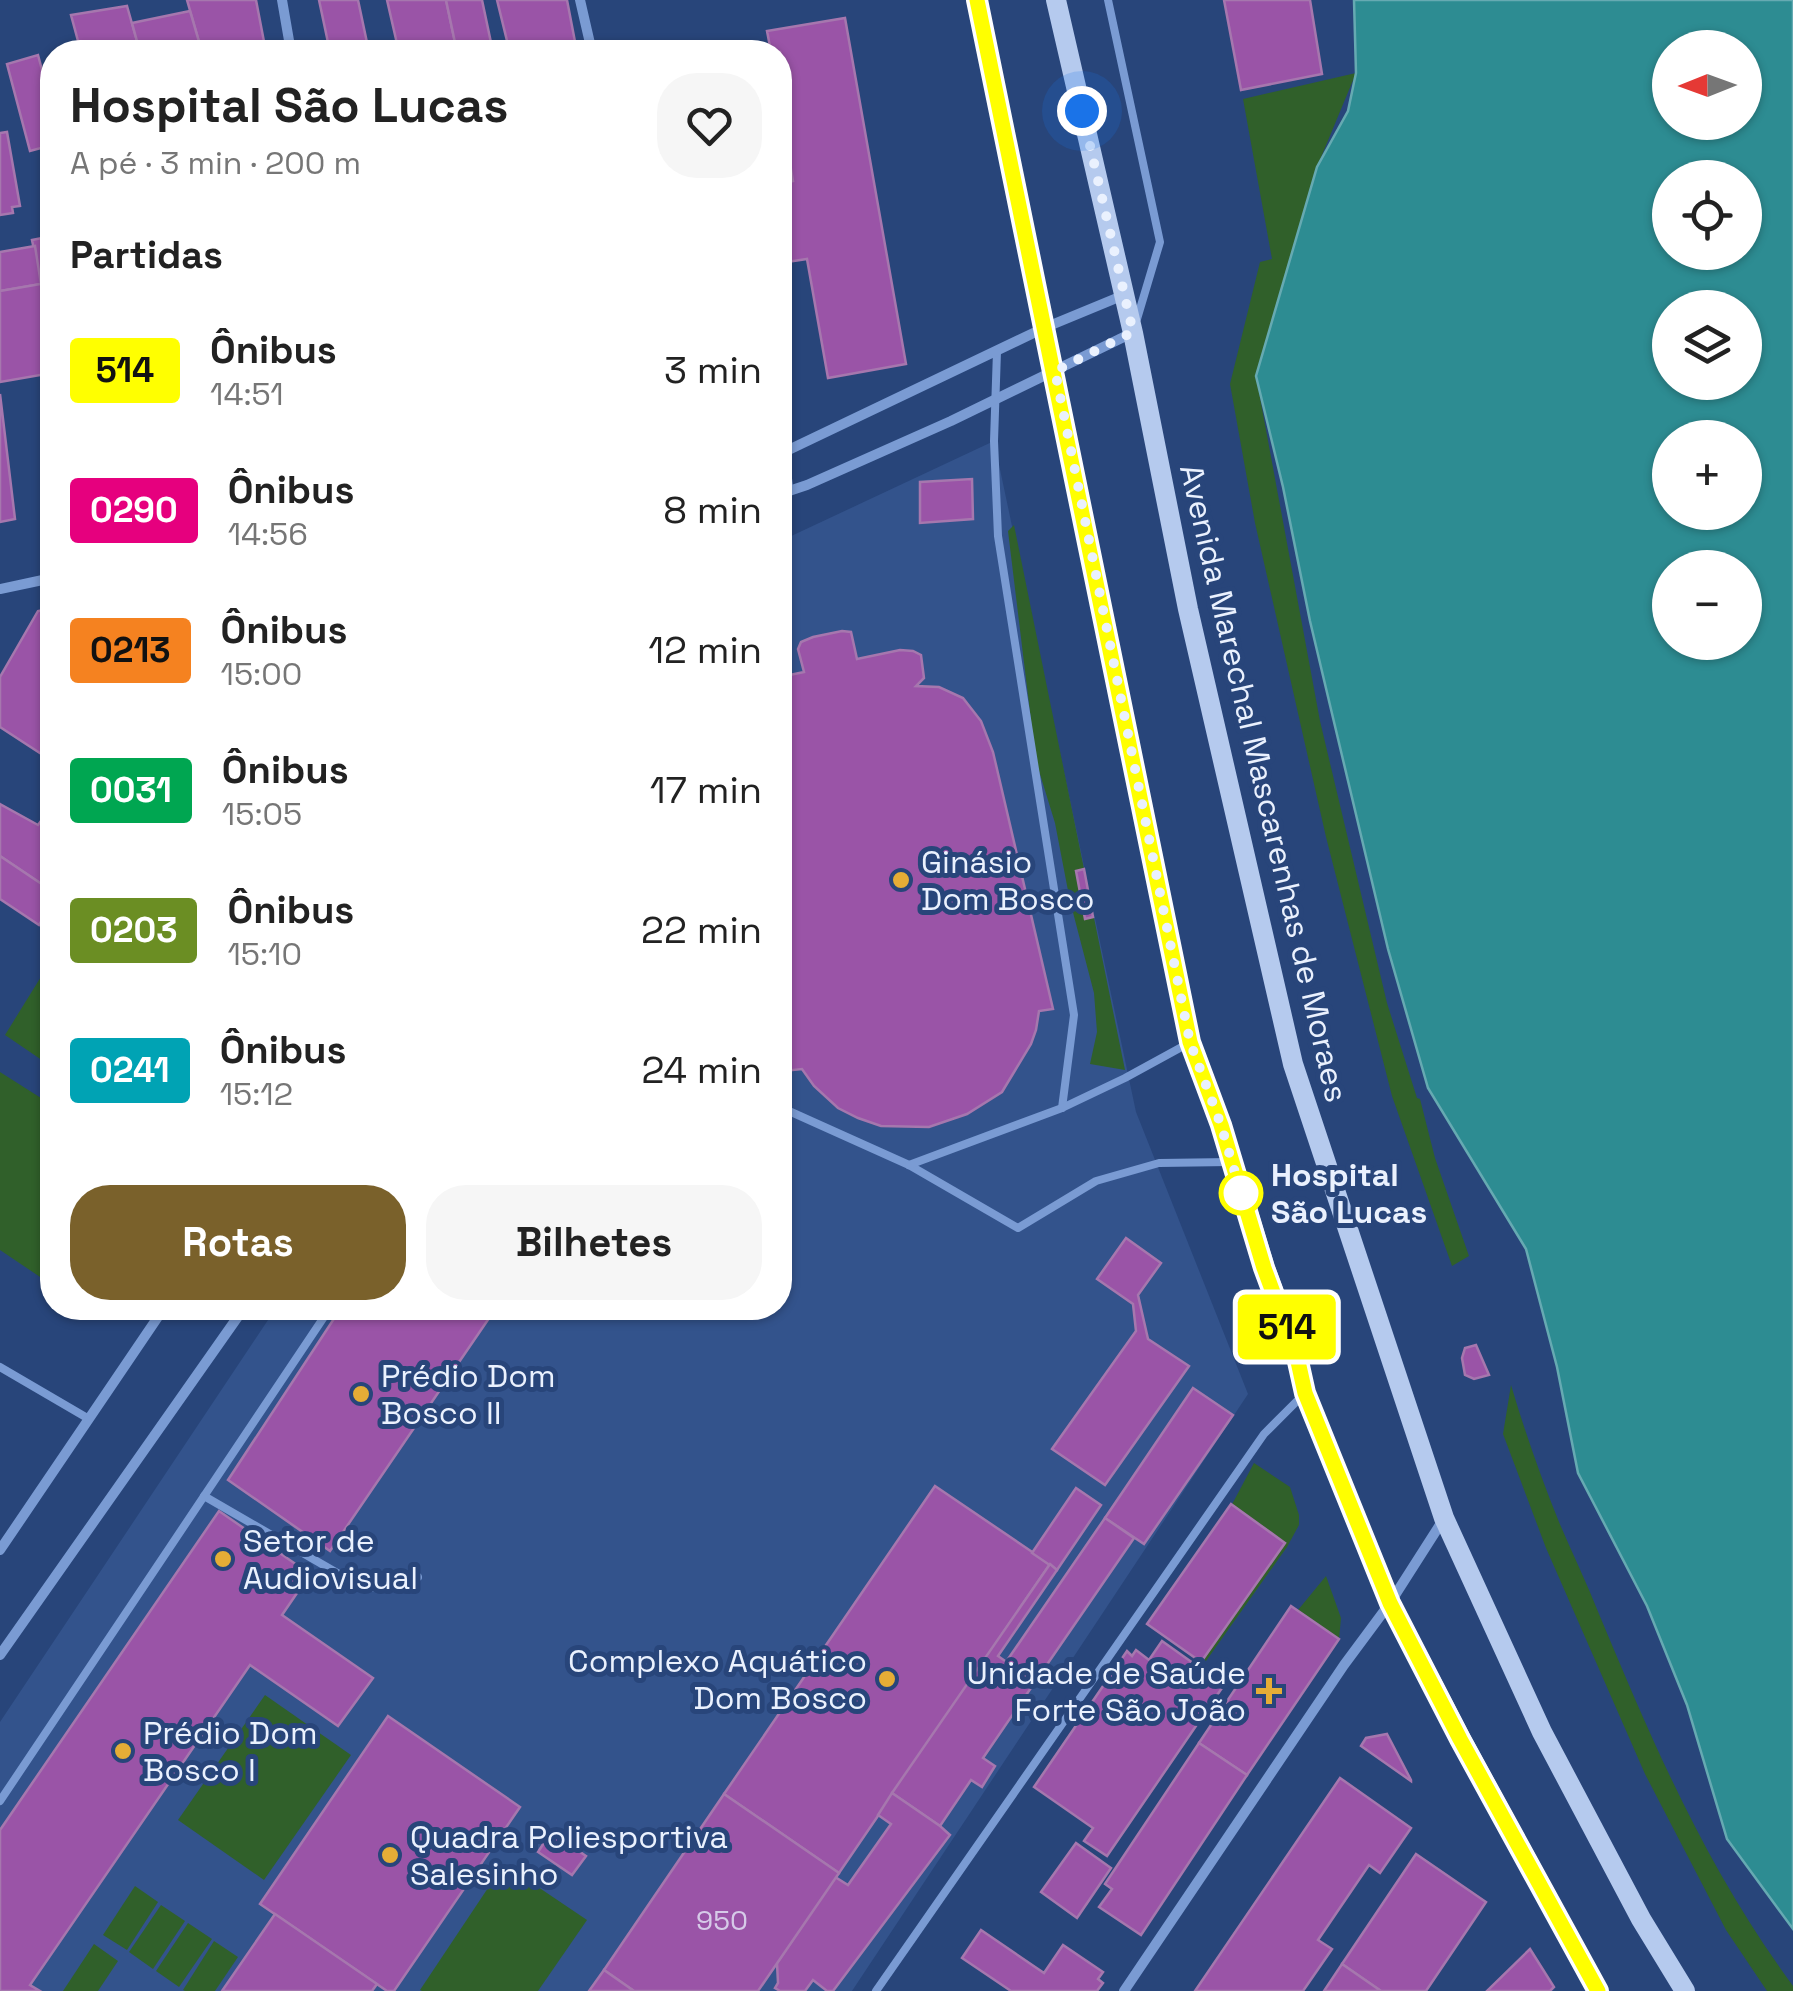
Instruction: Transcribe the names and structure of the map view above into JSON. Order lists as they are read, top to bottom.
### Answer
{
  "streets": {
    "main road": ["Avenida Marechal Mascarenhas de Moraes"]
  },
  "places": {
    "other": [
      "Ginásio Dom Bosco",
      "Hospital São Lucas",
      "Prédio Dom Bosco II",
      "Setor de Audiovisual",
      "Complexo Aquático Dom Bosco",
      "Prédio Dom Bosco I",
      "Quadra Poliesportiva Salesinho"
    ],
    "health": ["Unidade de Saúde Forte São João"]
  },
  "lines": ["bus line 514"],
  "house_numbers": ["950"],
  "north": "left",
  "page": {
    "on_map": "514",
    "map_buttons": ["+", "−"],
    "heading": [
      ["Hospital São Lucas", "A pé · 3 min · 200 m"],
      "Partidas"
    ],
    "list": [
      {
        "mark": "514",
        "name": "Ônibus",
        "note": "14:51",
        "value": "3 min"
      },
      {
        "mark": "0290",
        "name": "Ônibus",
        "note": "14:56",
        "value": "8 min"
      },
      {
        "mark": "0213",
        "name": "Ônibus",
        "note": "15:00",
        "value": "12 min"
      },
      {
        "mark": "0031",
        "name": "Ônibus",
        "note": "15:05",
        "value": "17 min"
      },
      {
        "mark": "0203",
        "name": "Ônibus",
        "note": "15:10",
        "value": "22 min"
      },
      {
        "mark": "0241",
        "name": "Ônibus",
        "note": "15:12",
        "value": "24 min"
      }
    ],
    "buttons": ["Rotas", "Bilhetes"]
  }
}
